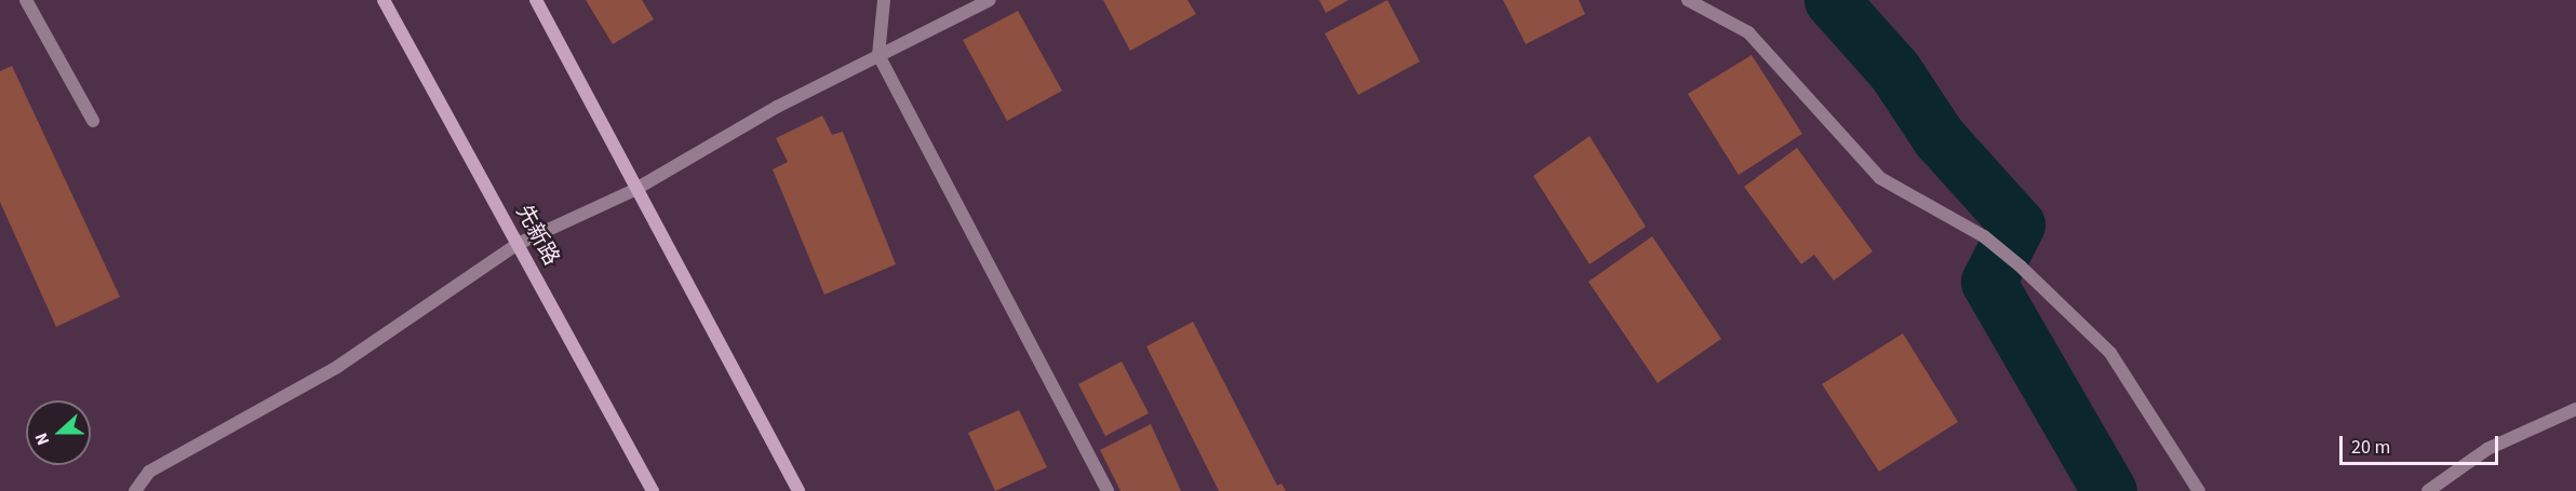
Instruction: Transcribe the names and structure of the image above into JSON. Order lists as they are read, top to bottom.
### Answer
{
  "streets": {
    "main road": ["先新路"]
  },
  "scale_bar": "20 m",
  "north": "left"
}
